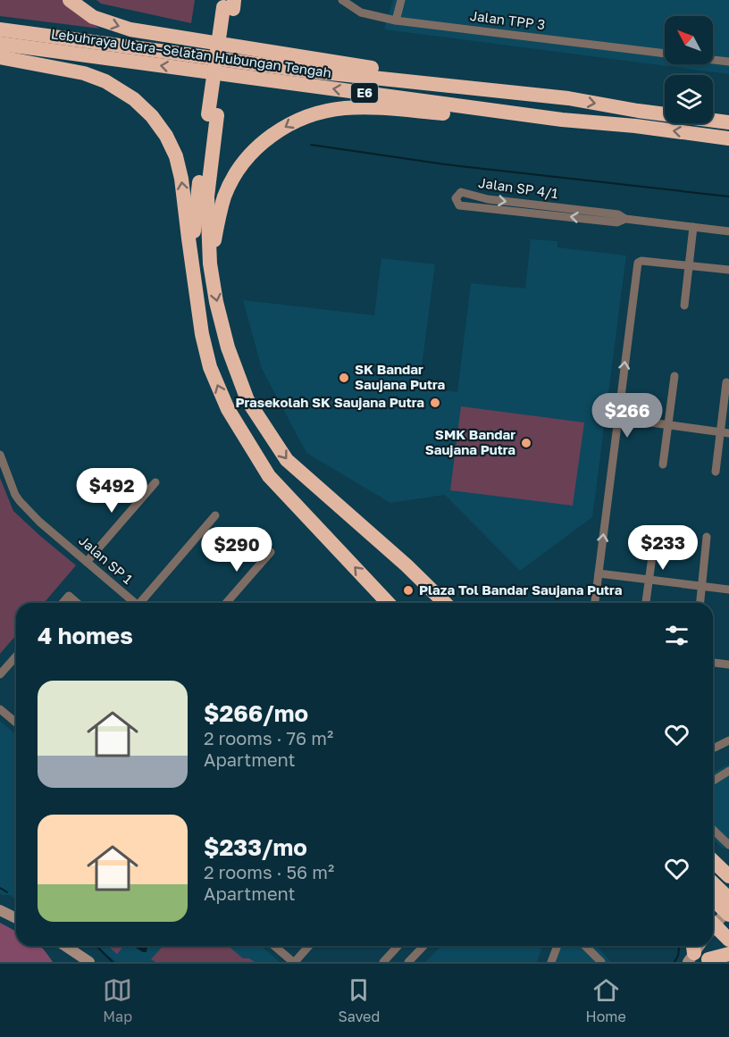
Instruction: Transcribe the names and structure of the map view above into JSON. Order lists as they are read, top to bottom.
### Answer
{
  "streets": {
    "highway": ["Lebuhraya Utara–Selatan Hubungan Tengah", "E6"],
    "street": ["Jalan TPP 3", "Jalan SP 4/1", "Jalan SP 1"]
  },
  "places": [
    "SK Bandar Saujana Putra",
    "Prasekolah SK Saujana Putra",
    "SMK Bandar Saujana Putra",
    "Plaza Tol Bandar Saujana Putra"
  ],
  "north": "top left",
  "page": {
    "price": [
      "$266",
      "$492",
      "$233",
      "$290"
    ],
    "heading": "4 homes",
    "list": [
      {
        "name": "$266/mo",
        "note": "2 rooms · 76 m² · Apartment"
      },
      {
        "name": "$233/mo",
        "note": "2 rooms · 56 m² · Apartment"
      }
    ],
    "tabs": ["Map", "Saved", "Home"]
  }
}
